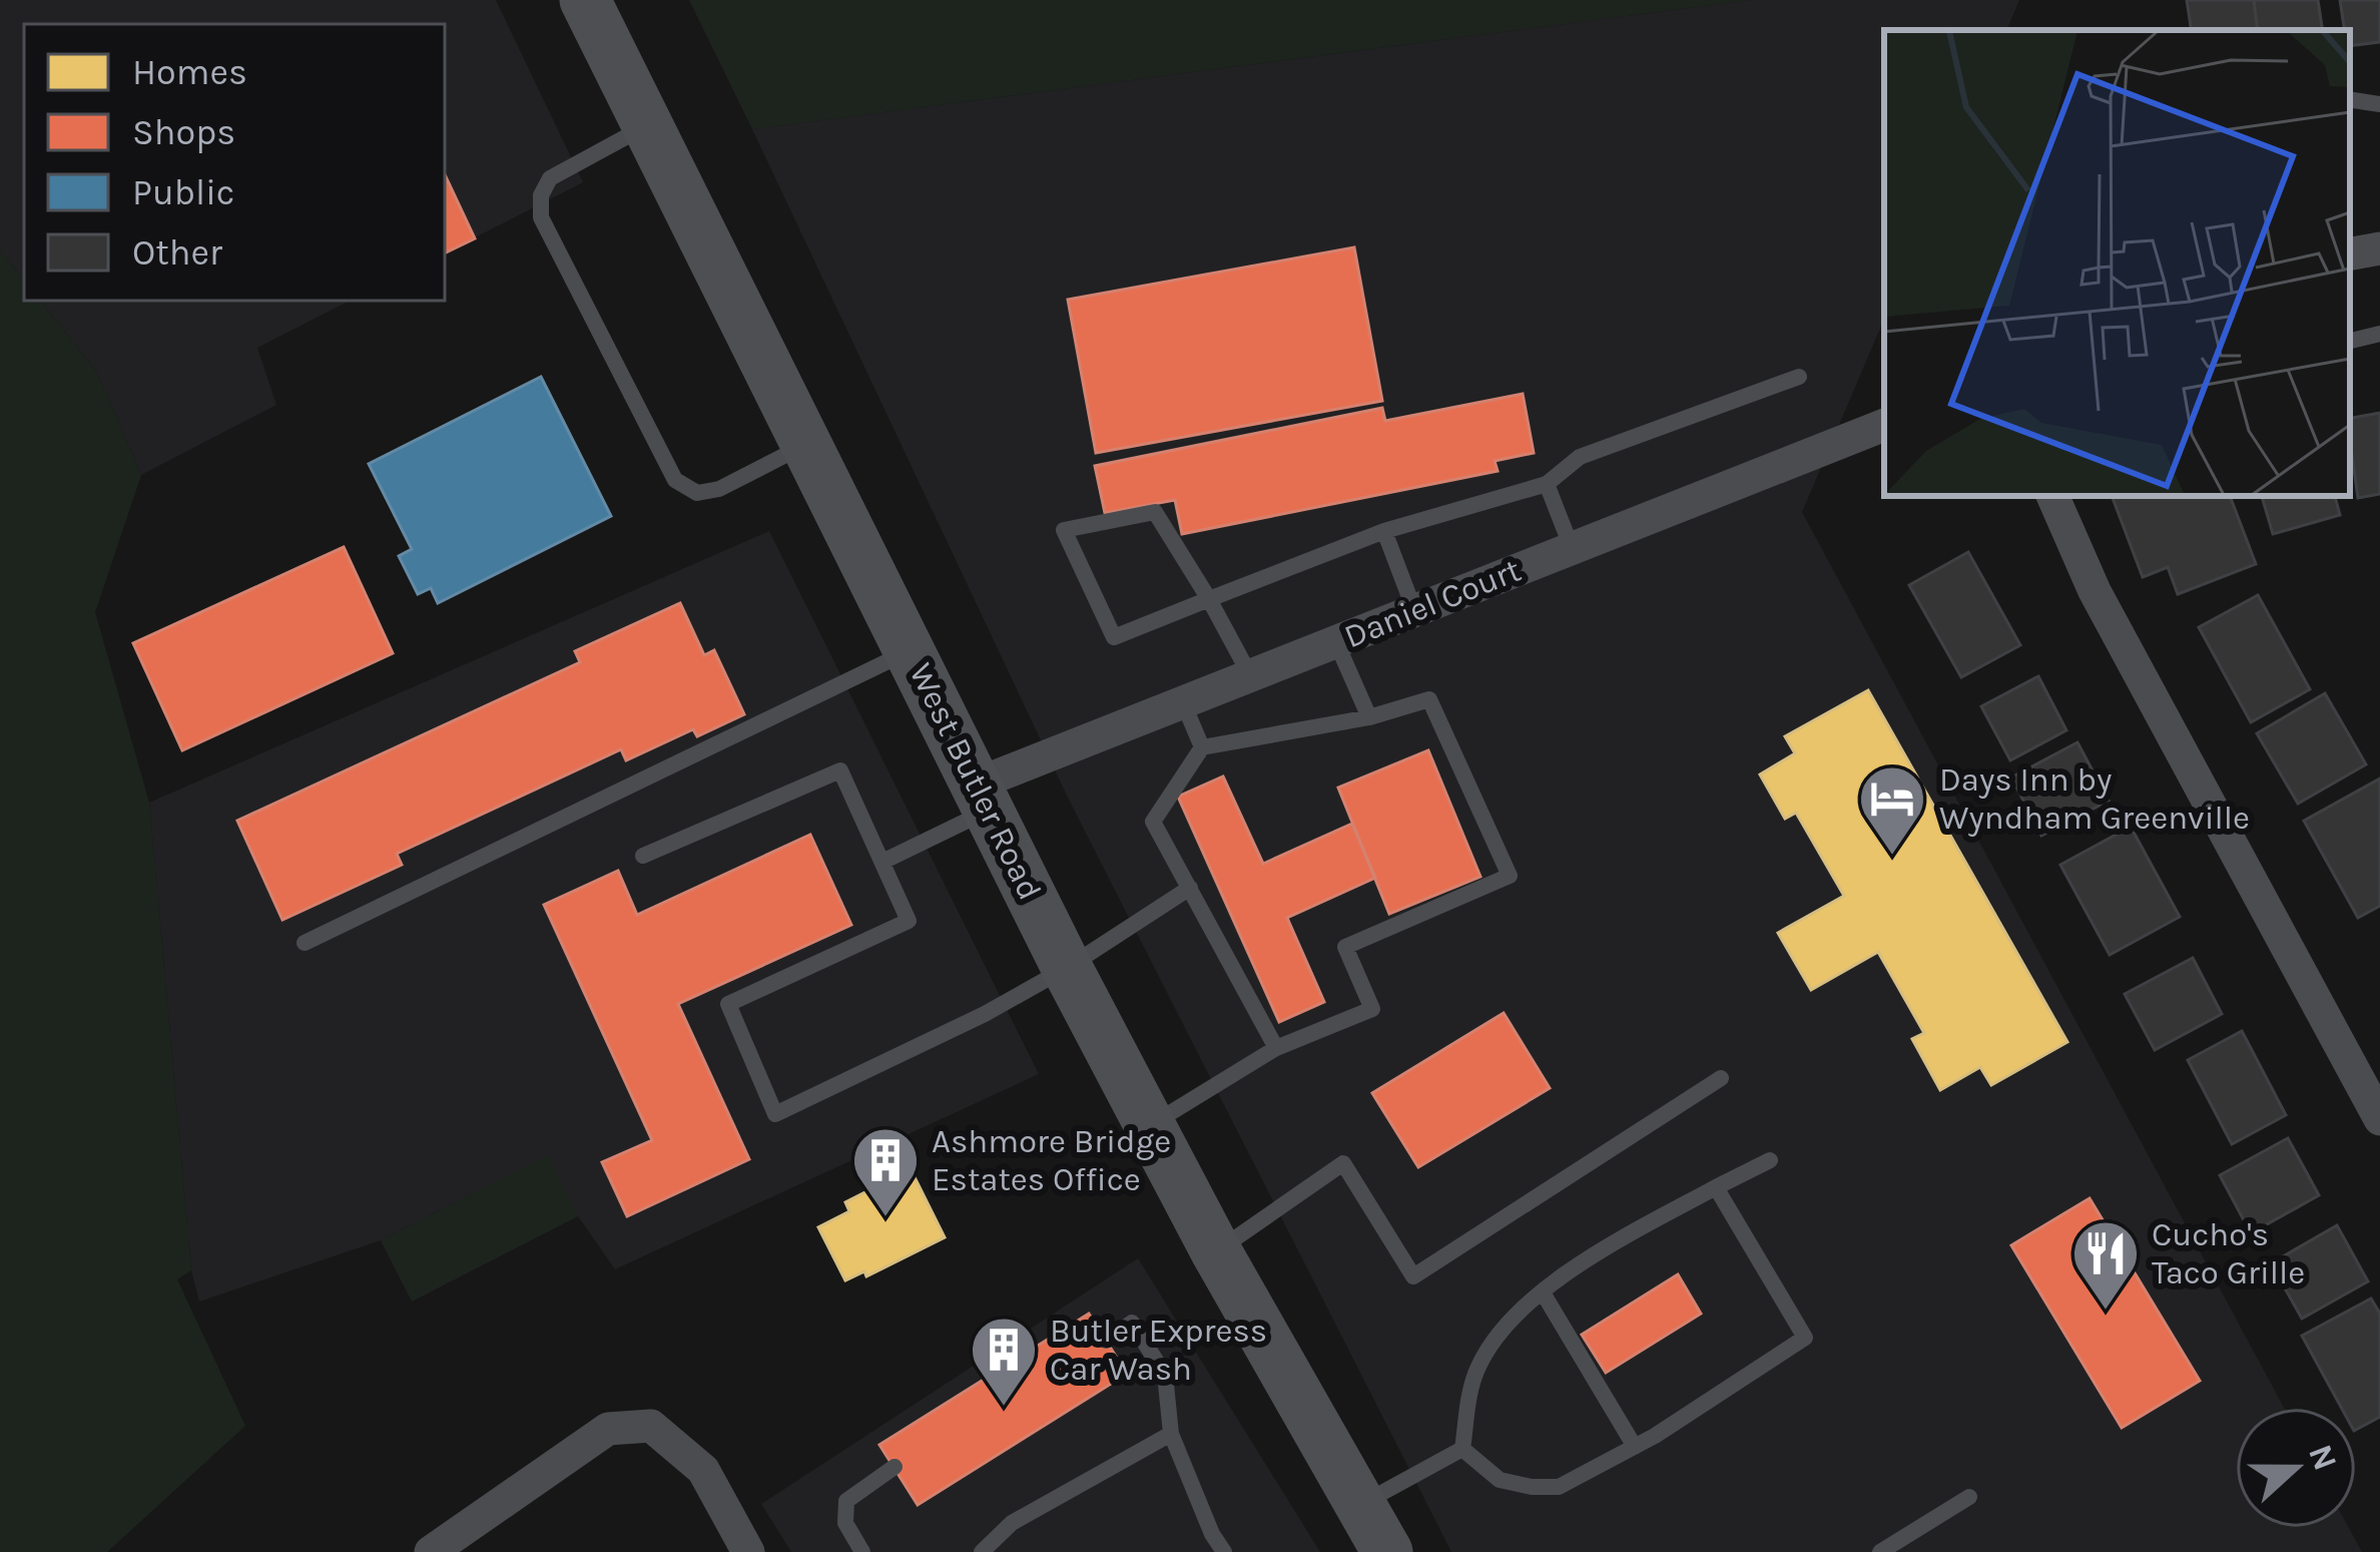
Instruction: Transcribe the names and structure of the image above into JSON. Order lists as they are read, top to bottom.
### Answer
{
  "streets": {
    "main road": ["West Butler Road"],
    "street": ["Daniel Court"]
  },
  "crossings": [
    ["Daniel Court", "West Butler Road"]
  ],
  "places": {
    "hotel": ["Days Inn by Wyndham Greenville"],
    "building": ["Ashmore Bridge Estates Office", "Butler Express Car Wash"],
    "restaurant": ["Cucho's Taco Grille"]
  },
  "legend": [
    "Homes",
    "Shops",
    "Public",
    "Other"
  ],
  "north": "right"
}
